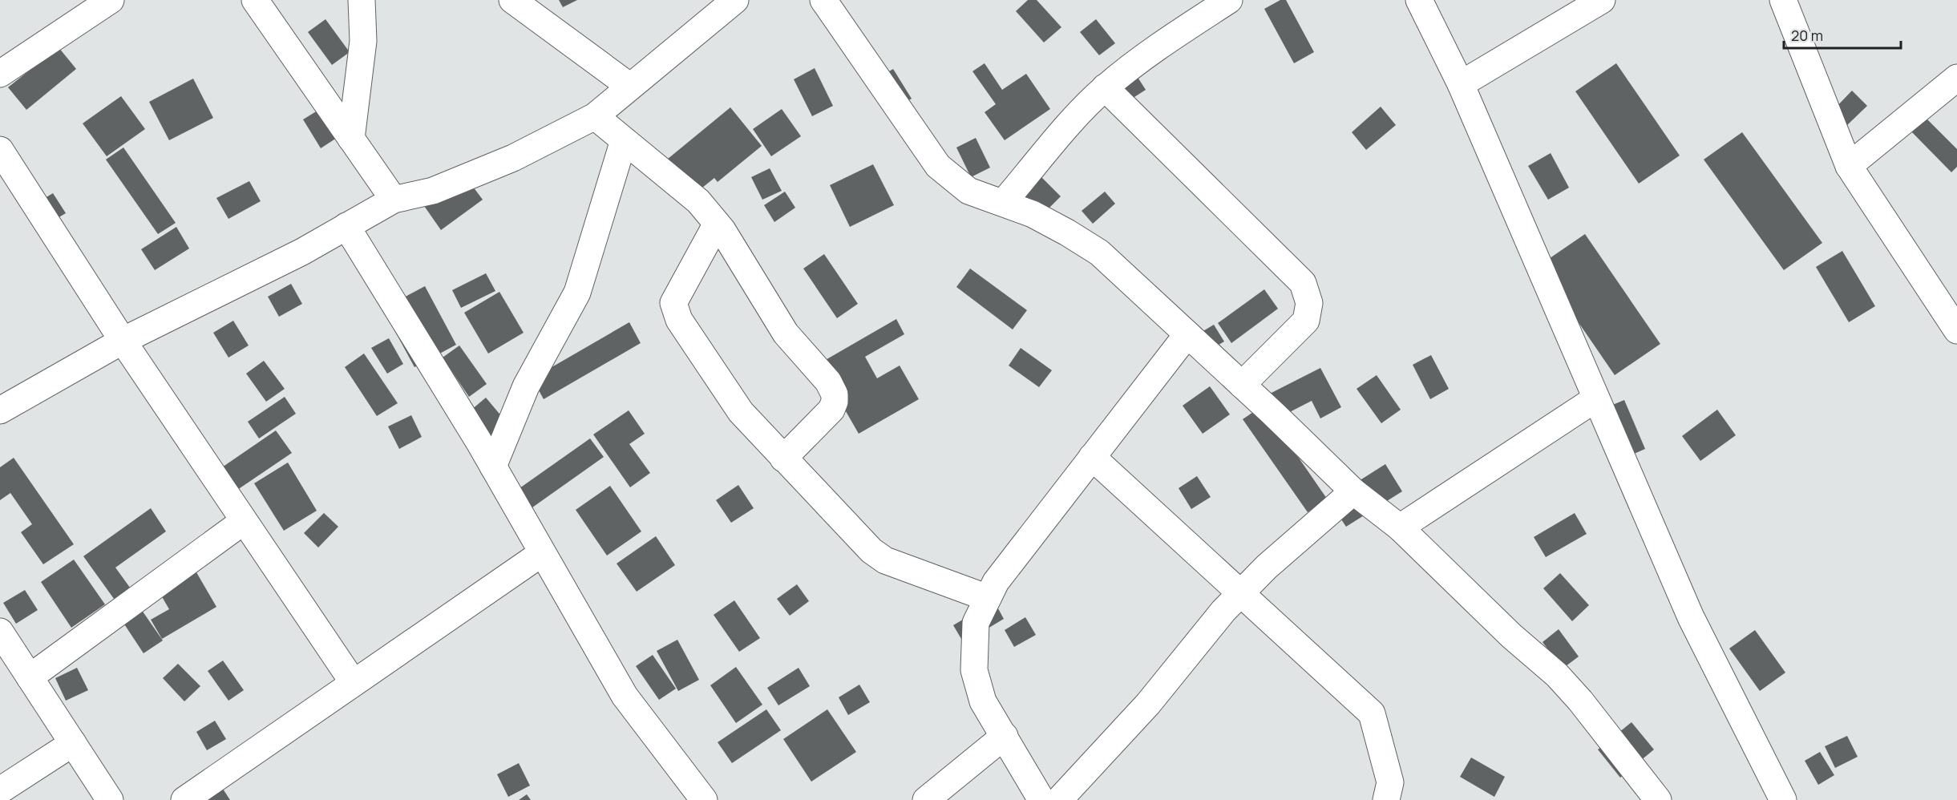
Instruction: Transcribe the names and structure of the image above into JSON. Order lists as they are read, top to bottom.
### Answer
{
  "scale_bar": "20 m"
}
